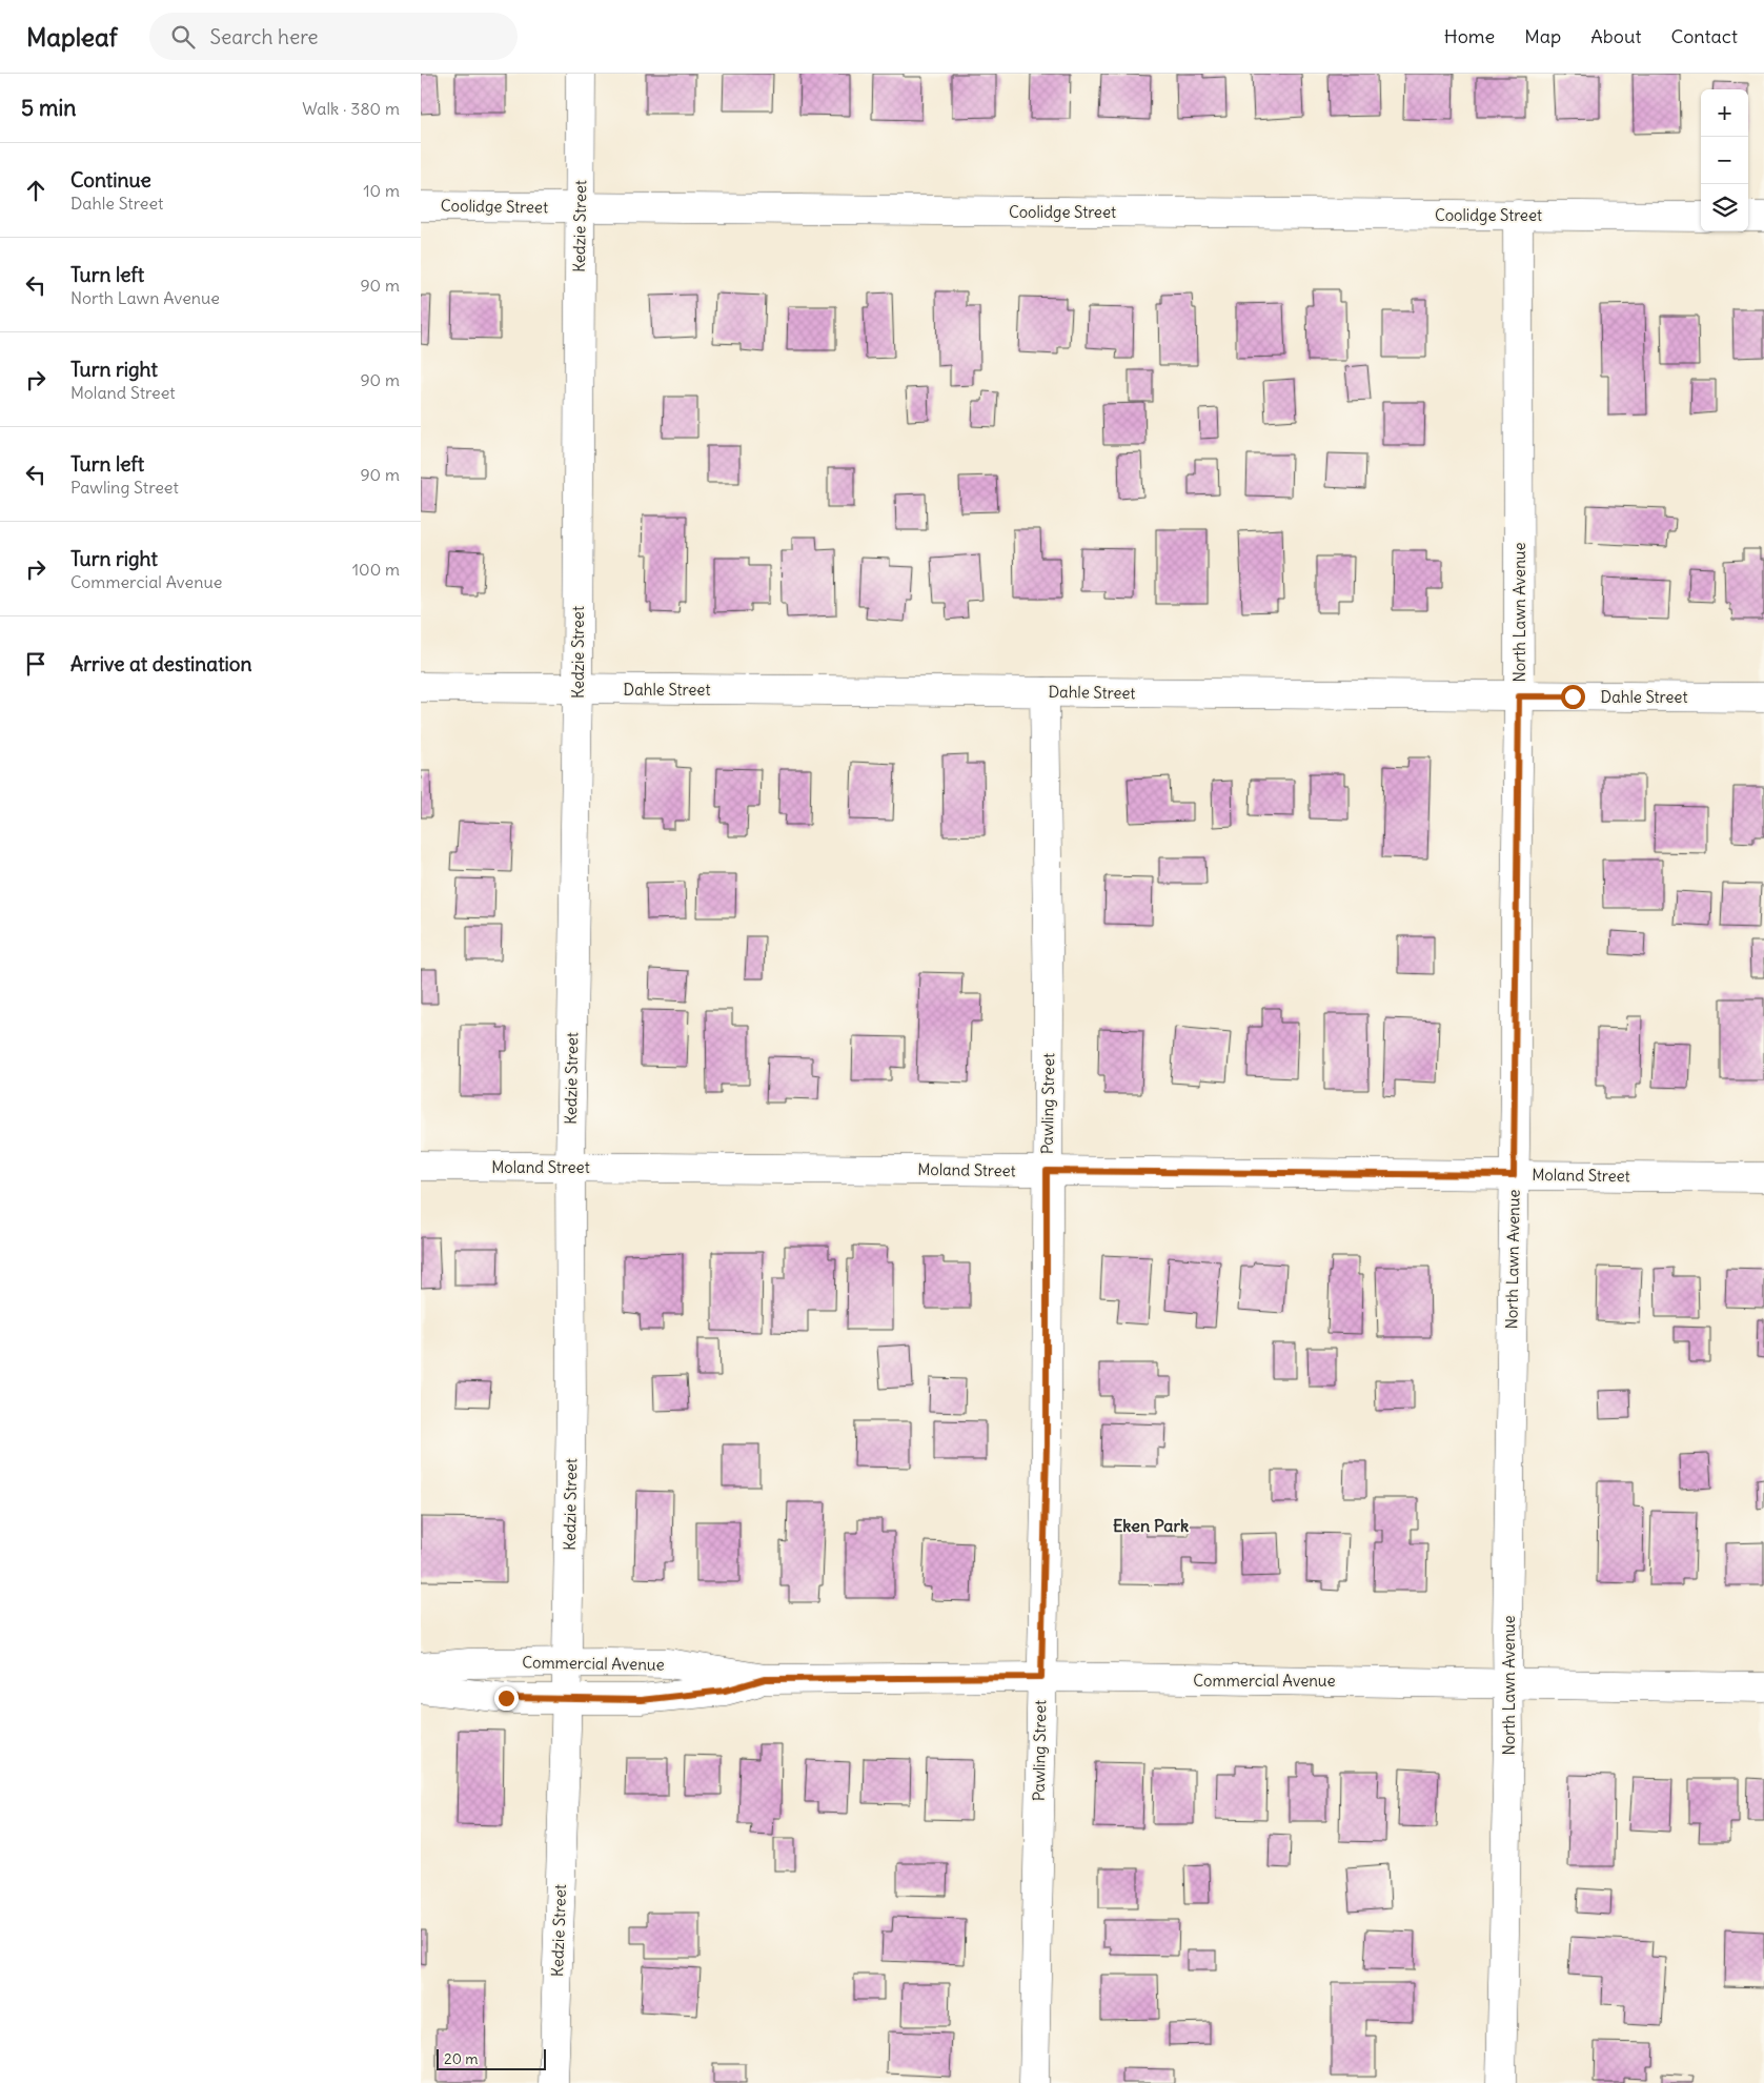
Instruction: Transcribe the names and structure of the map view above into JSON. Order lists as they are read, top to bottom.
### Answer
{
  "streets": {
    "street": [
      "Coolidge Street",
      "Kedzie Street",
      "North Lawn Avenue",
      "Dahle Street",
      "Pawling Street",
      "Moland Street",
      "Commercial Avenue"
    ]
  },
  "crossings": [
    ["Coolidge Street", "Kedzie Street"],
    ["Coolidge Street", "North Lawn Avenue"],
    ["Kedzie Street", "Dahle Street"],
    ["Kedzie Street", "Moland Street"],
    ["Kedzie Street", "Commercial Avenue"],
    ["North Lawn Avenue", "Dahle Street"],
    ["North Lawn Avenue", "Moland Street"],
    ["North Lawn Avenue", "Commercial Avenue"],
    ["Dahle Street", "Pawling Street"],
    ["Pawling Street", "Moland Street"],
    ["Pawling Street", "Commercial Avenue"]
  ],
  "districts": ["Eken Park"],
  "scale_bar": "20 m",
  "page": {
    "header": "Mapleaf",
    "search": "Search here",
    "nav": [
      "Home",
      "Map",
      "About",
      "Contact"
    ],
    "heading": ["5 min", "Walk · 380 m"],
    "map_buttons": ["+", "−"],
    "list": [
      ["Continue", "Dahle Street", "10 m"],
      ["Turn left", "North Lawn Avenue", "90 m"],
      ["Turn right", "Moland Street", "90 m"],
      ["Turn left", "Pawling Street", "90 m"],
      ["Turn right", "Commercial Avenue", "100 m"],
      "Arrive at destination"
    ],
    "scale": "20 m"
  }
}
